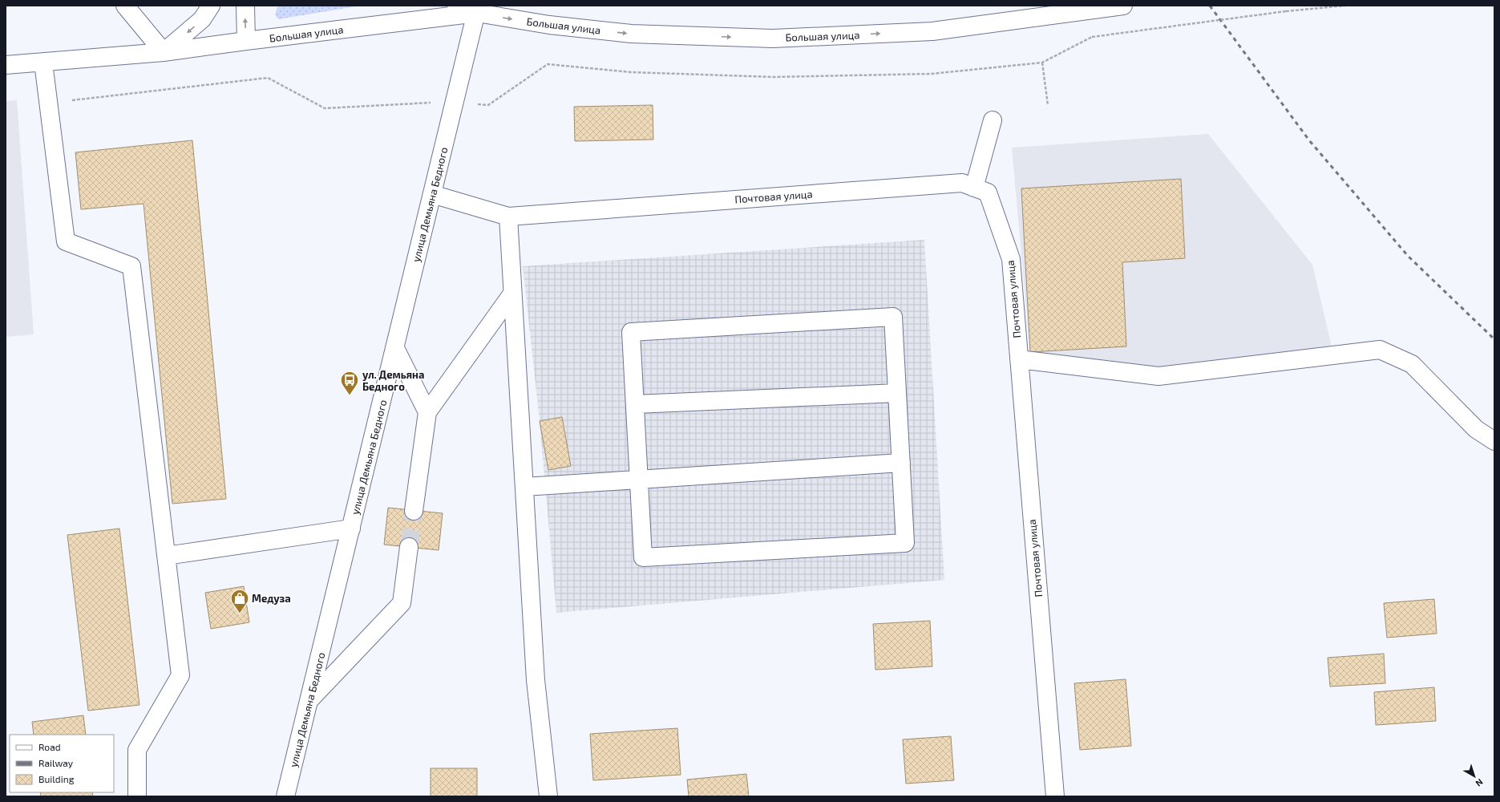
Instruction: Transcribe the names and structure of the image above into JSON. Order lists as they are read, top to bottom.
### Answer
{
  "streets": {
    "main road": ["Большая улица", "Почтовая улица", "улица Демьяна Бедного"]
  },
  "crossings": [
    ["Большая улица", "улица Демьяна Бедного"],
    ["Почтовая улица", "улица Демьяна Бедного"]
  ],
  "one_way": ["Большая улица"],
  "places": {
    "bus stop": ["ул. Демьяна Бедного"],
    "shop": ["Медуза"]
  },
  "legend": ["Road", "Railway", "Building"],
  "north": "bottom right"
}
